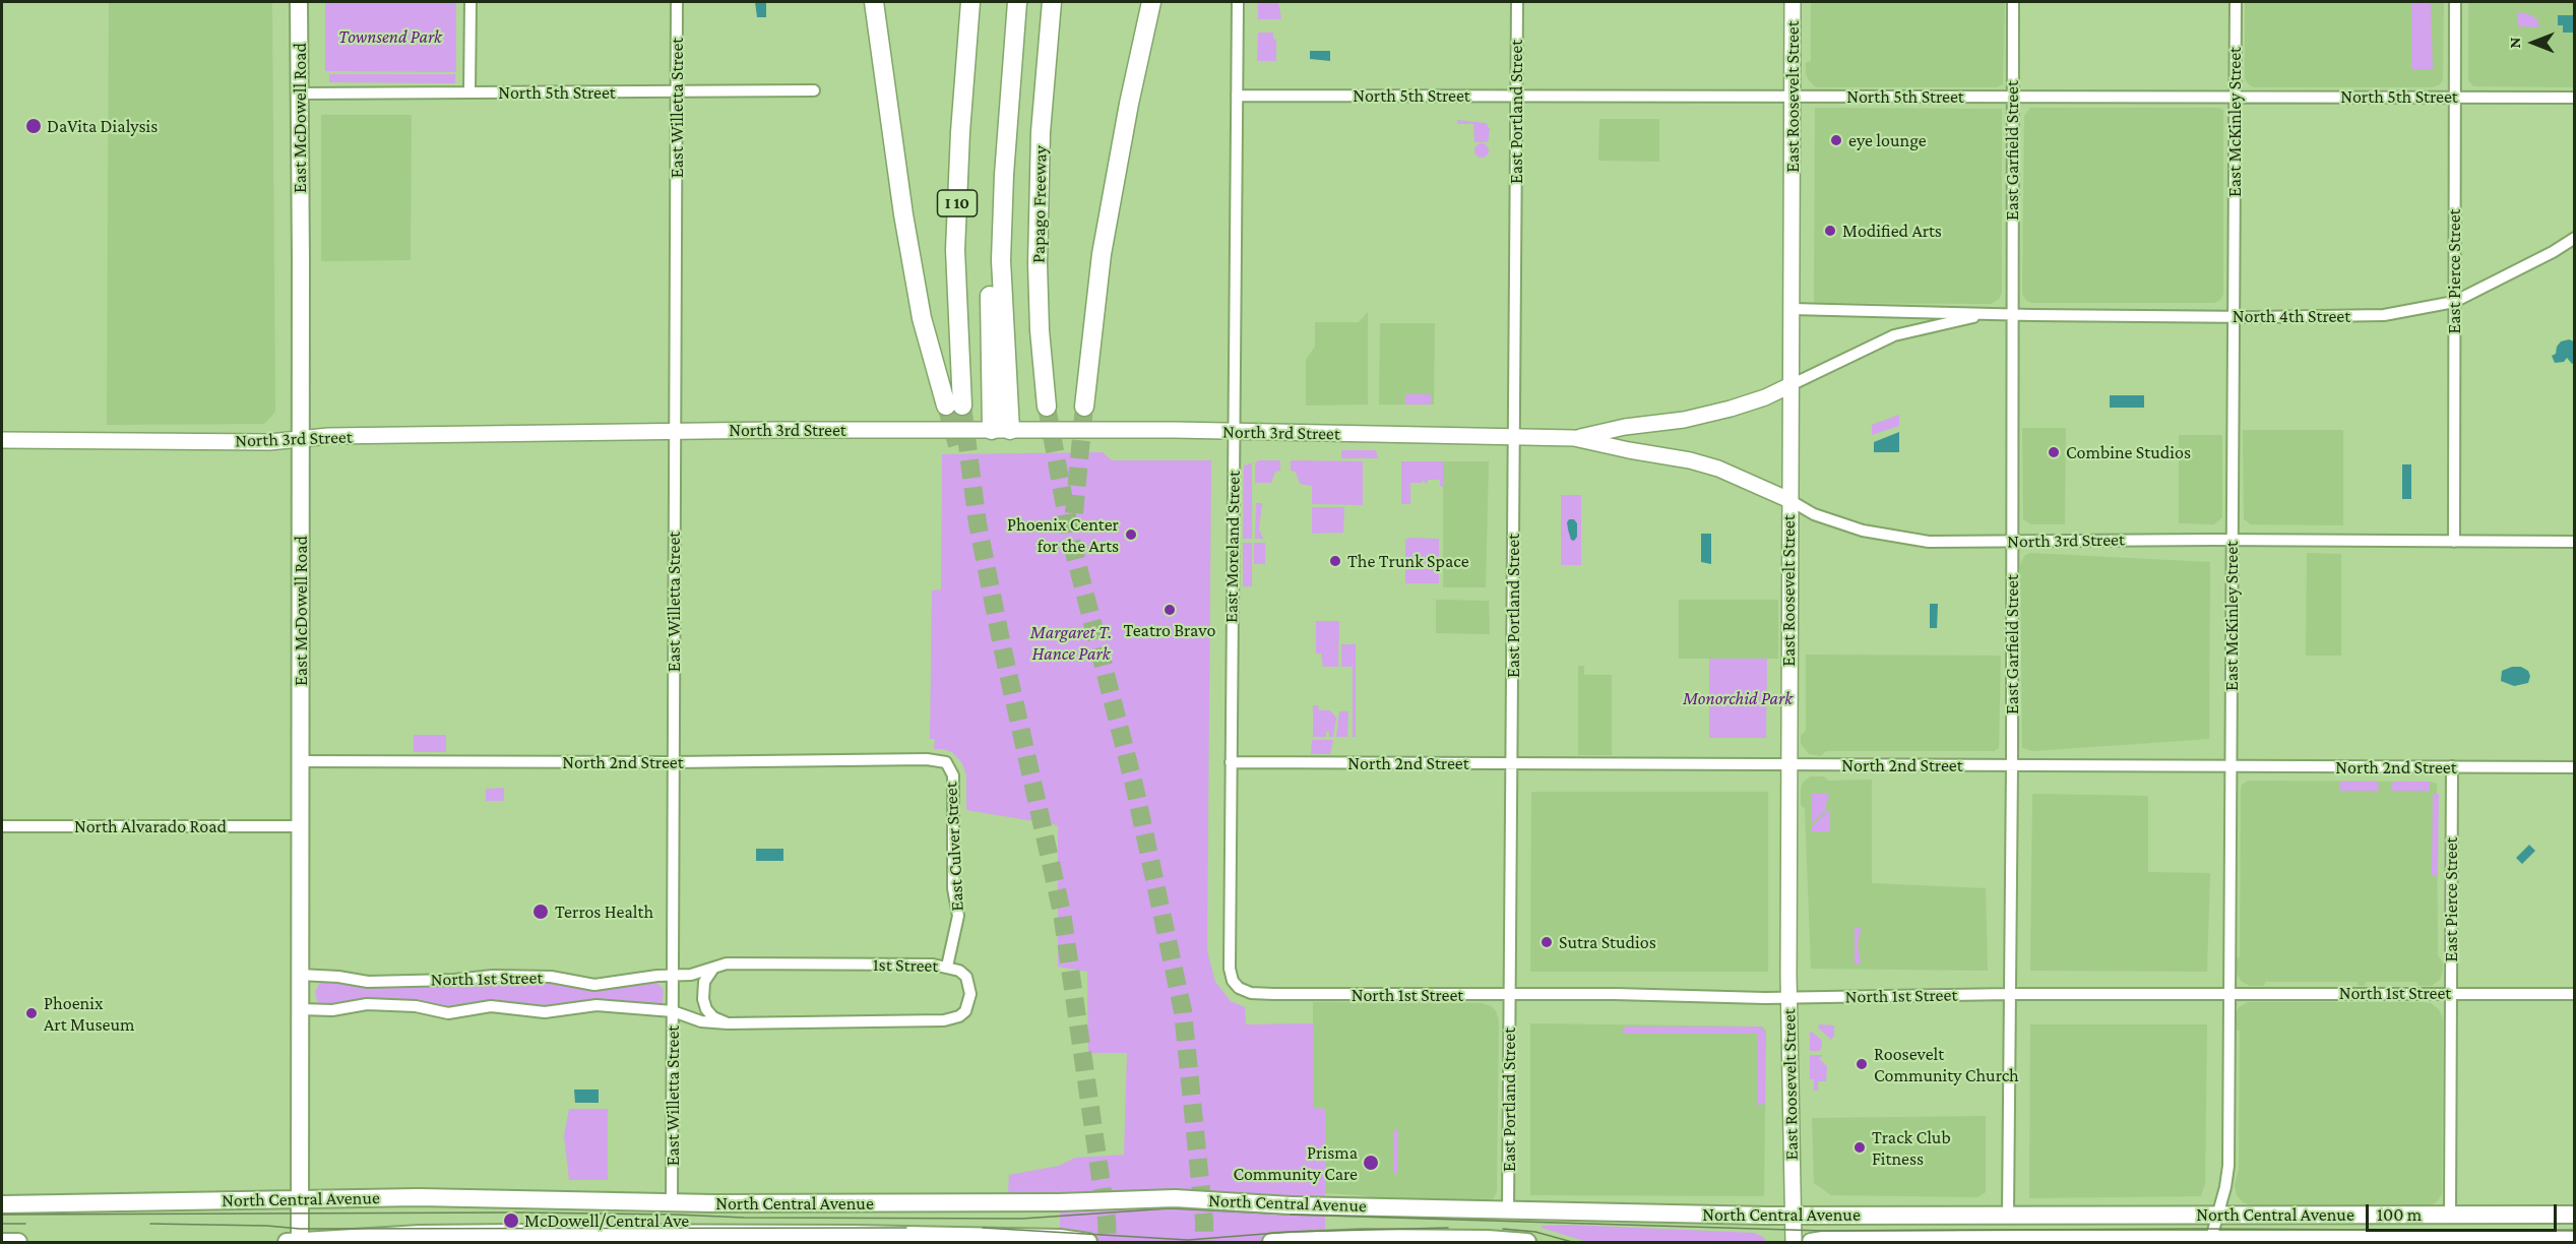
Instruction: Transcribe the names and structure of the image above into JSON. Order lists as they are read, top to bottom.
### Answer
{
  "streets": {
    "highway": ["I 10", "Papago Freeway"],
    "main road": ["East McDowell Road", "North Central Avenue"],
    "street": [
      "North 5th Street",
      "East Roosevelt Street",
      "East Willetta Street",
      "East Portland Street",
      "East McKinley Street",
      "East Garfield Street",
      "East Pierce Street",
      "North 4th Street",
      "North 3rd Street",
      "East Moreland Street",
      "North 2nd Street",
      "North Alvarado Road",
      "East Culver Street",
      "1st Street",
      "North 1st Street"
    ]
  },
  "crossings": [
    ["North 5th Street", "East Roosevelt Street"],
    ["North 5th Street", "East Willetta Street"],
    ["North 5th Street", "East Portland Street"],
    ["North 5th Street", "East McDowell Road"],
    ["North 5th Street", "East McKinley Street"],
    ["North 5th Street", "East Garfield Street"],
    ["North 5th Street", "East Pierce Street"],
    ["North 5th Street", "East Moreland Street"],
    ["East Roosevelt Street", "North 4th Street"],
    ["East Roosevelt Street", "North 3rd Street"],
    ["East Roosevelt Street", "North 2nd Street"],
    ["East Roosevelt Street", "North 1st Street"],
    ["East Roosevelt Street", "North Central Avenue"],
    ["East Willetta Street", "North 3rd Street"],
    ["East Willetta Street", "North 2nd Street"],
    ["East Willetta Street", "1st Street"],
    ["East Willetta Street", "North 1st Street"],
    ["East Willetta Street", "North Central Avenue"],
    ["East Portland Street", "North 3rd Street"],
    ["East Portland Street", "North 2nd Street"],
    ["East Portland Street", "North 1st Street"],
    ["East Portland Street", "North Central Avenue"],
    ["East McDowell Road", "North 3rd Street"],
    ["East McDowell Road", "North 2nd Street"],
    ["East McDowell Road", "North Alvarado Road"],
    ["East McDowell Road", "North 1st Street"],
    ["East McDowell Road", "North Central Avenue"],
    ["East McKinley Street", "North 4th Street"],
    ["East McKinley Street", "North 3rd Street"],
    ["East McKinley Street", "North 2nd Street"],
    ["East McKinley Street", "North 1st Street"],
    ["East McKinley Street", "North Central Avenue"],
    ["East Garfield Street", "North 4th Street"],
    ["East Garfield Street", "North 3rd Street"],
    ["East Garfield Street", "North 2nd Street"],
    ["East Garfield Street", "North 1st Street"],
    ["East Garfield Street", "North Central Avenue"],
    ["East Pierce Street", "North 4th Street"],
    ["East Pierce Street", "North 3rd Street"],
    ["East Pierce Street", "North 2nd Street"],
    ["East Pierce Street", "North 1st Street"],
    ["East Pierce Street", "North Central Avenue"],
    ["North 4th Street", "North 3rd Street"],
    ["North 3rd Street", "East Moreland Street"],
    ["East Moreland Street", "North 2nd Street"],
    ["East Moreland Street", "North 1st Street"],
    ["North 2nd Street", "East Culver Street"],
    ["East Culver Street", "1st Street"],
    ["1st Street", "North 1st Street"]
  ],
  "parks": ["Townsend Park", "Margaret T. Hance Park", "Monorchid Park"],
  "places": [
    "DaVita Dialysis",
    "eye lounge",
    "Modified Arts",
    "Combine Studios",
    "Phoenix Center for the Arts",
    "The Trunk Space",
    "Teatro Bravo",
    "Terros Health",
    "Sutra Studios",
    "Phoenix Art Museum",
    "Roosevelt Community Church",
    "Track Club Fitness",
    "Prisma Community Care",
    "McDowell/Central Ave"
  ],
  "scale_bar": "100 m",
  "north": "left"
}
